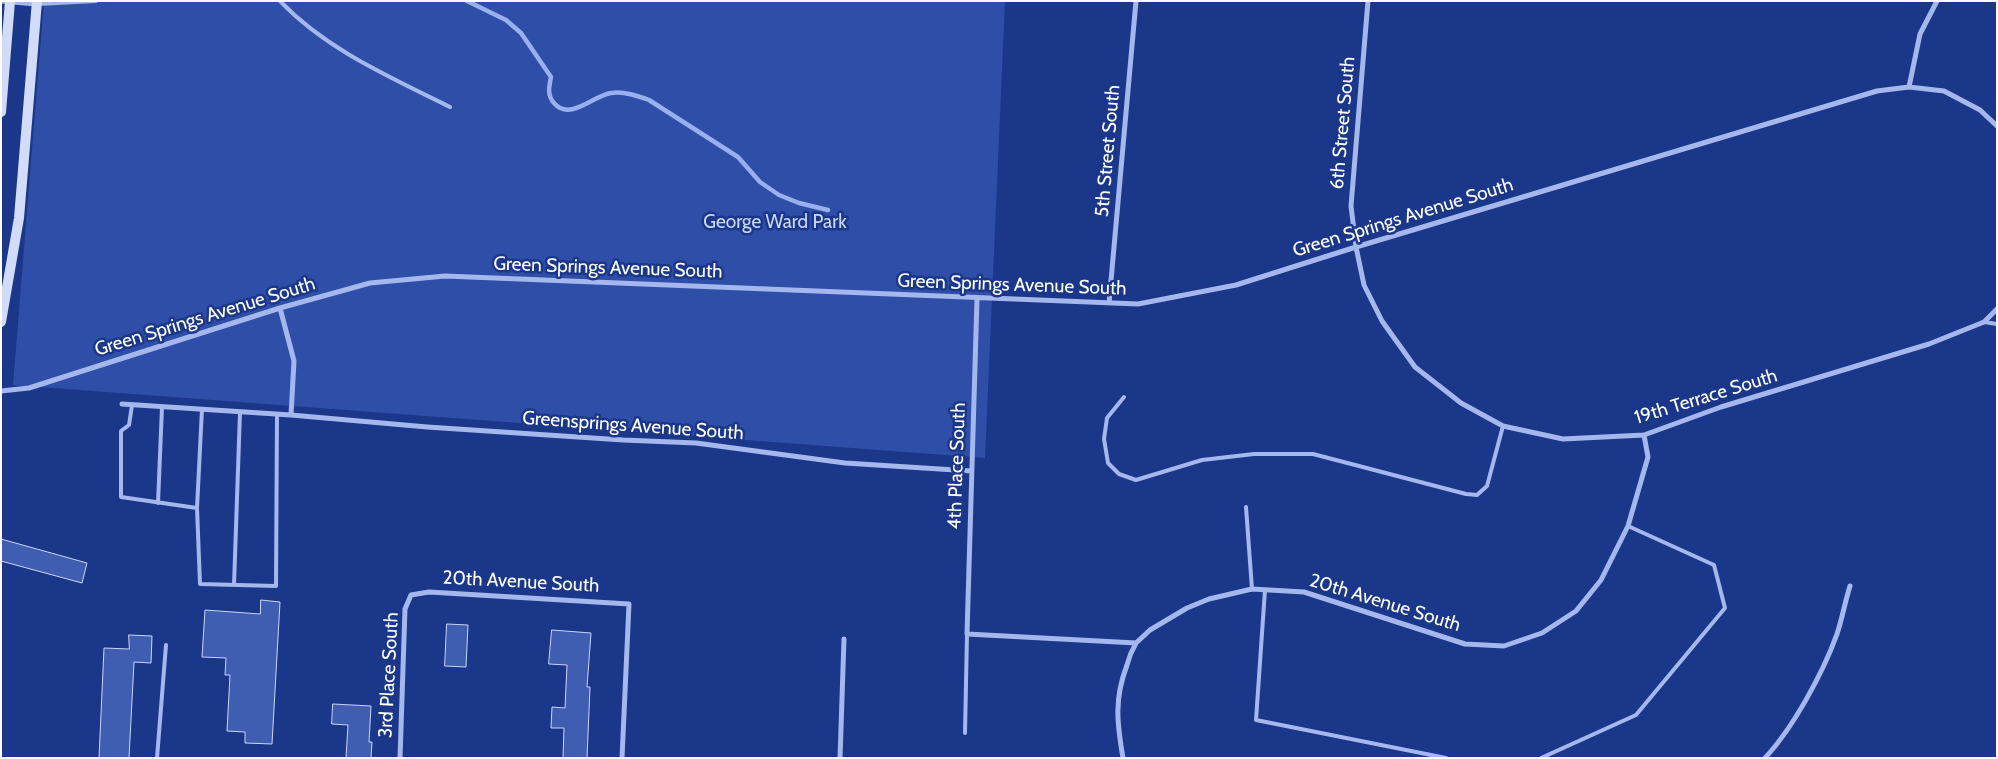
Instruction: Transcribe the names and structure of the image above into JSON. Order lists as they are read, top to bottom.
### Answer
{
  "streets": {
    "street": [
      "6th Street South",
      "5th Street South",
      "Green Springs Avenue South",
      "19th Terrace South",
      "Greensprings Avenue South",
      "4th Place South",
      "20th Avenue South",
      "3rd Place South"
    ]
  },
  "crossings": [
    ["6th Street South", "Green Springs Avenue South"],
    ["6th Street South", "19th Terrace South"],
    ["5th Street South", "Green Springs Avenue South"],
    ["Green Springs Avenue South", "19th Terrace South"],
    ["Green Springs Avenue South", "4th Place South"],
    ["19th Terrace South", "20th Avenue South"],
    ["Greensprings Avenue South", "4th Place South"],
    ["20th Avenue South", "3rd Place South"]
  ],
  "parks": ["George Ward Park"]
}
